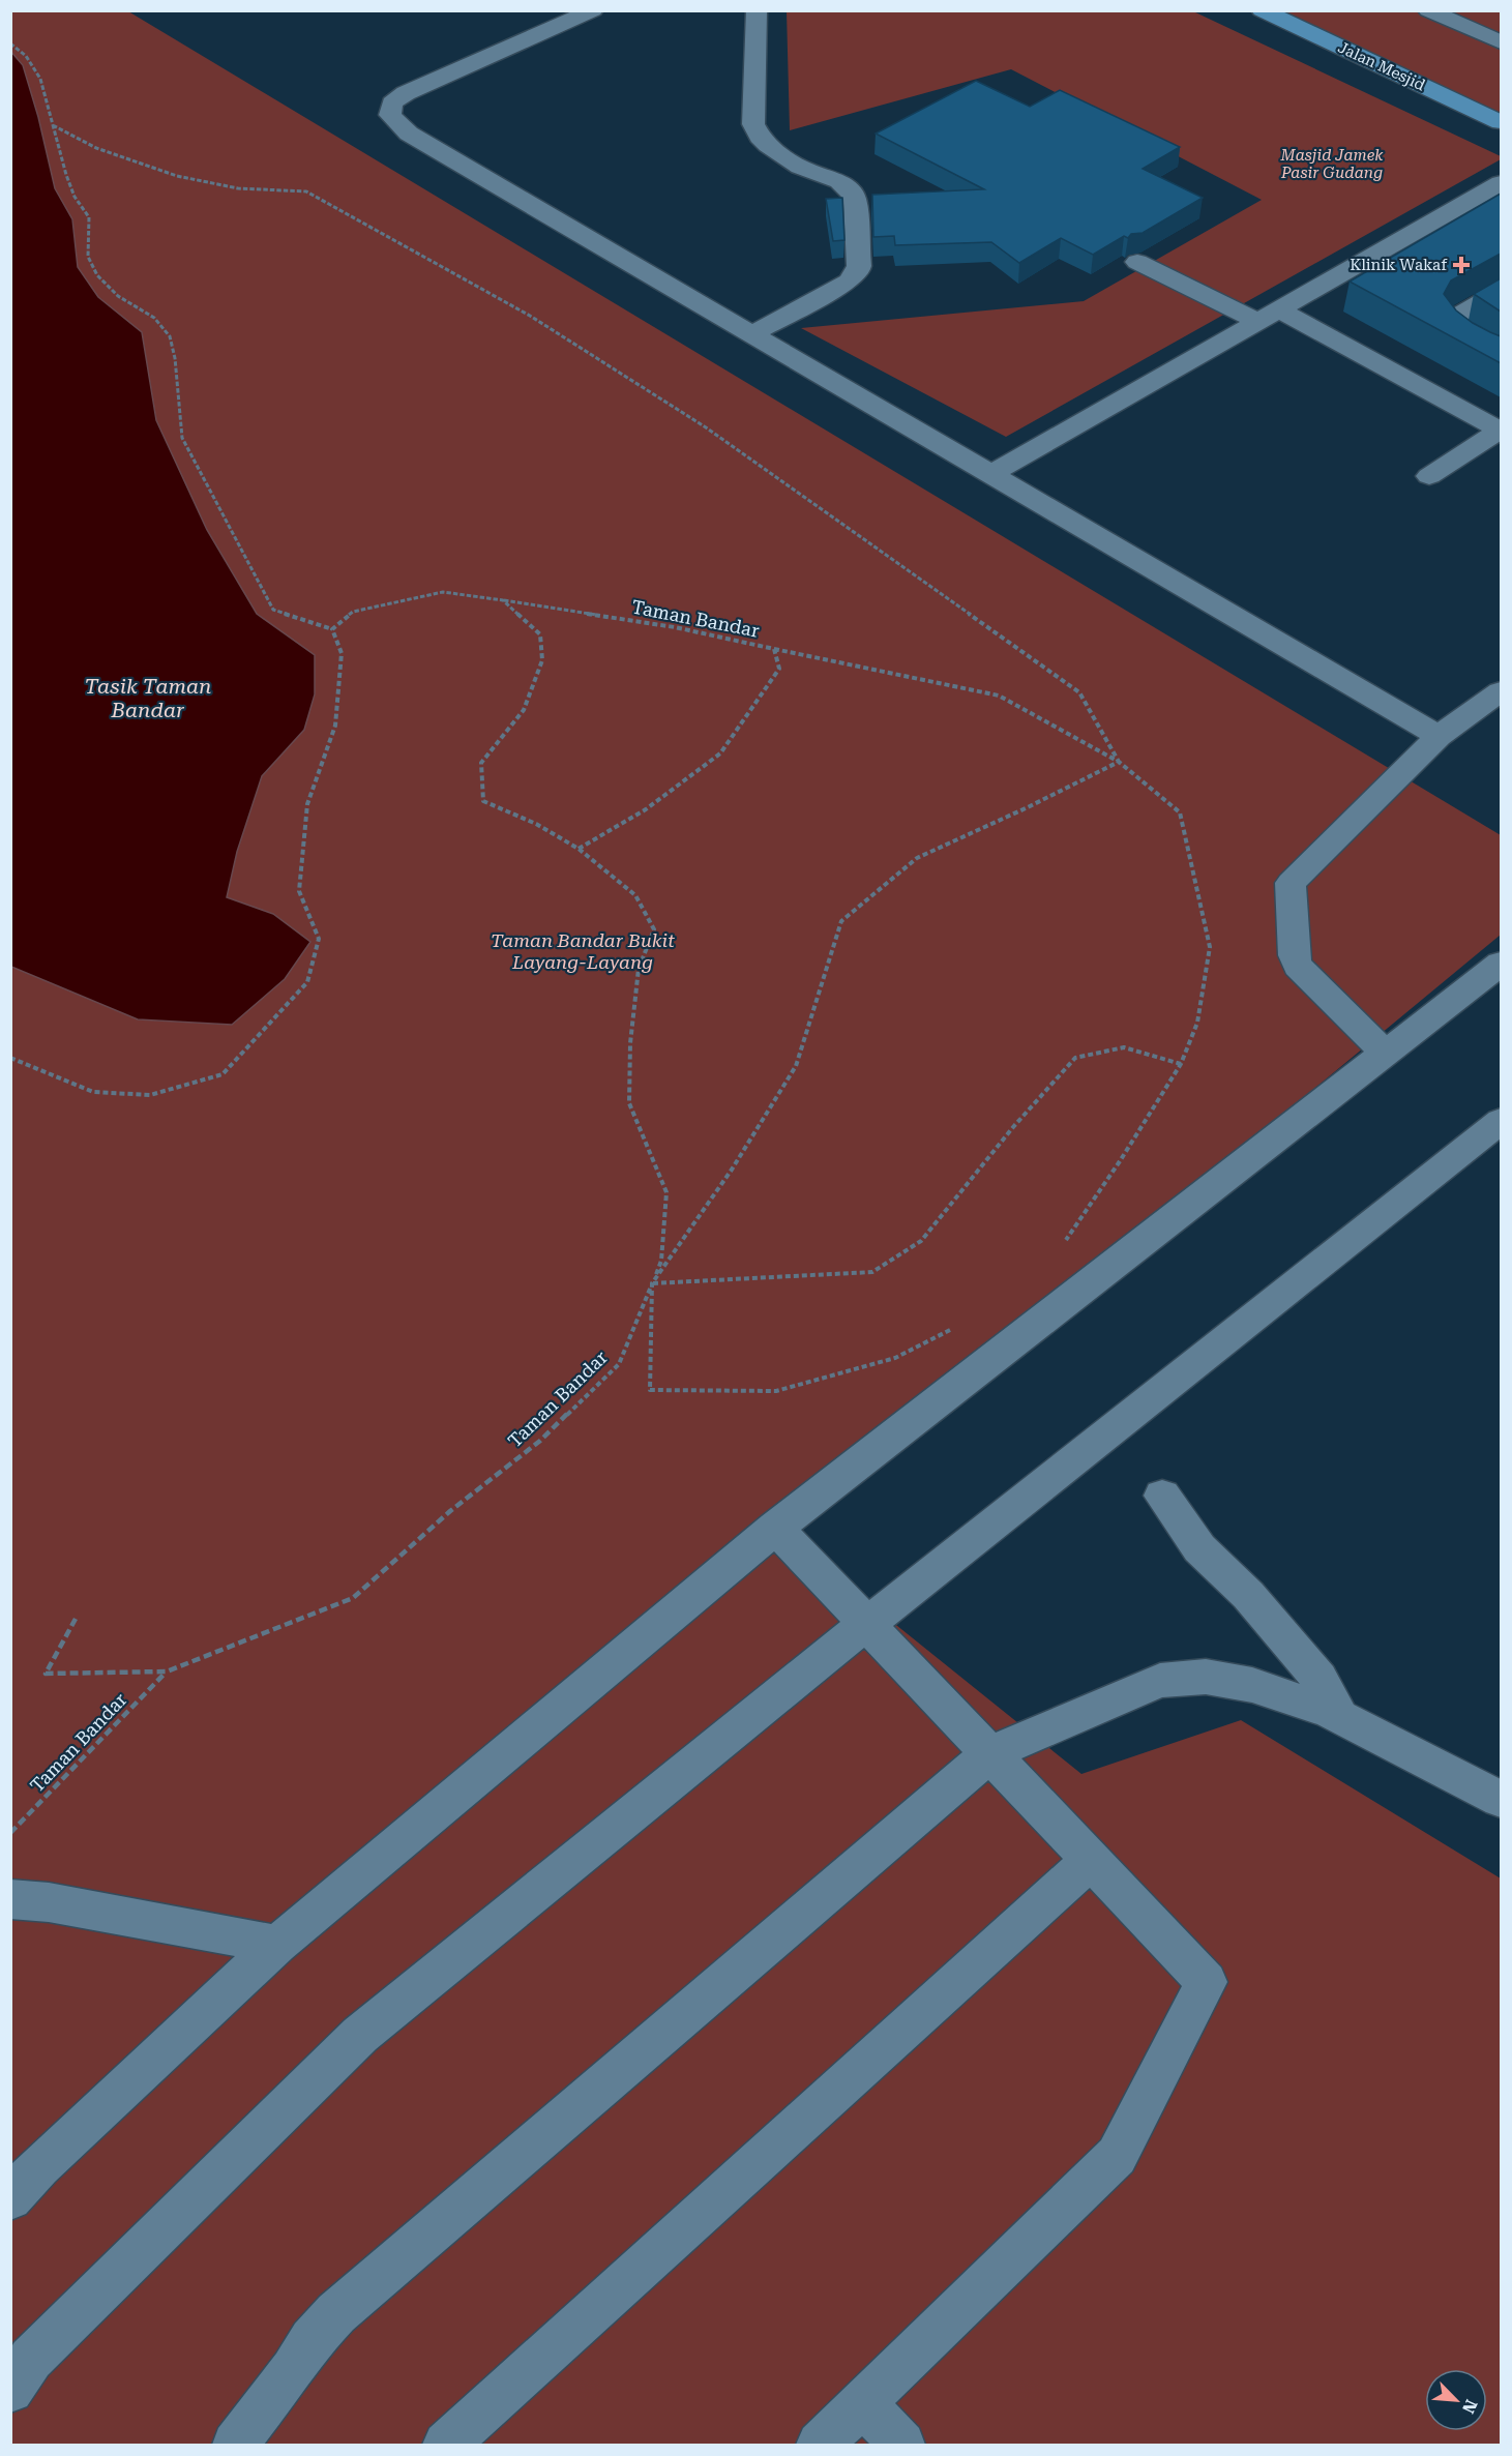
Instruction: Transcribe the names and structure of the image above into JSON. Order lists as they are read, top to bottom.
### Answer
{
  "streets": {
    "main road": ["Jalan Mesjid"],
    "path": ["Taman Bandar"]
  },
  "water": ["Tasik Taman Bandar"],
  "parks": ["Masjid Jamek Pasir Gudang", "Taman Bandar Bukit Layang-Layang"],
  "places": {
    "health": ["Klinik Wakaf"]
  },
  "north": "bottom right"
}
